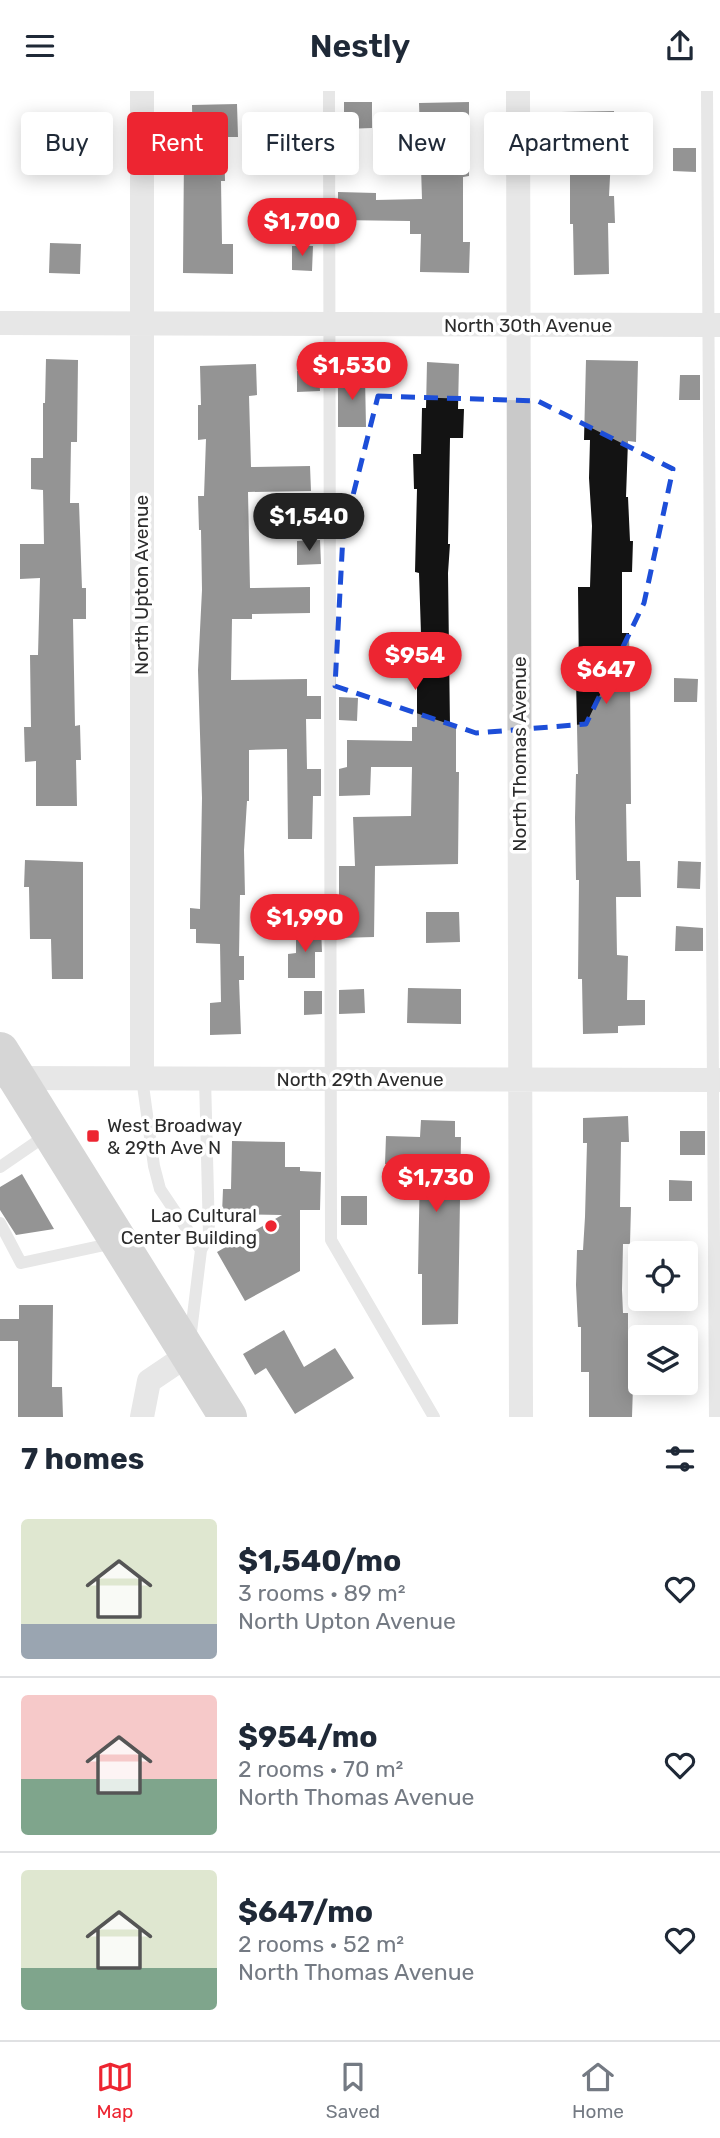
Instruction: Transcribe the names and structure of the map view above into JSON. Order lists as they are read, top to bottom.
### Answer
{
  "streets": {
    "street": [
      "North 30th Avenue",
      "North Upton Avenue",
      "North Thomas Avenue",
      "North 29th Avenue"
    ]
  },
  "crossings": [
    ["North 30th Avenue", "North Upton Avenue"],
    ["North 30th Avenue", "North Thomas Avenue"],
    ["North Upton Avenue", "North 29th Avenue"],
    ["North Thomas Avenue", "North 29th Avenue"]
  ],
  "places": {
    "transit": ["West Broadway & 29th Ave N"],
    "other": ["Lao Cultural Center Building"]
  },
  "page": {
    "header": "Nestly",
    "chip": [
      "Buy",
      "Rent",
      "Filters",
      "New",
      "Apartment"
    ],
    "price": [
      "$1,700",
      "$1,530",
      "$1,540",
      "$954",
      "$647",
      "$1,990",
      "$1,730"
    ],
    "heading": "7 homes",
    "list": [
      {
        "name": "$1,540/mo",
        "note": "3 rooms · 89 m² · North Upton Avenue"
      },
      {
        "name": "$954/mo",
        "note": "2 rooms · 70 m² · North Thomas Avenue"
      },
      {
        "name": "$647/mo",
        "note": "2 rooms · 52 m² · North Thomas Avenue"
      }
    ],
    "tabs": ["Map", "Saved", "Home"]
  }
}
